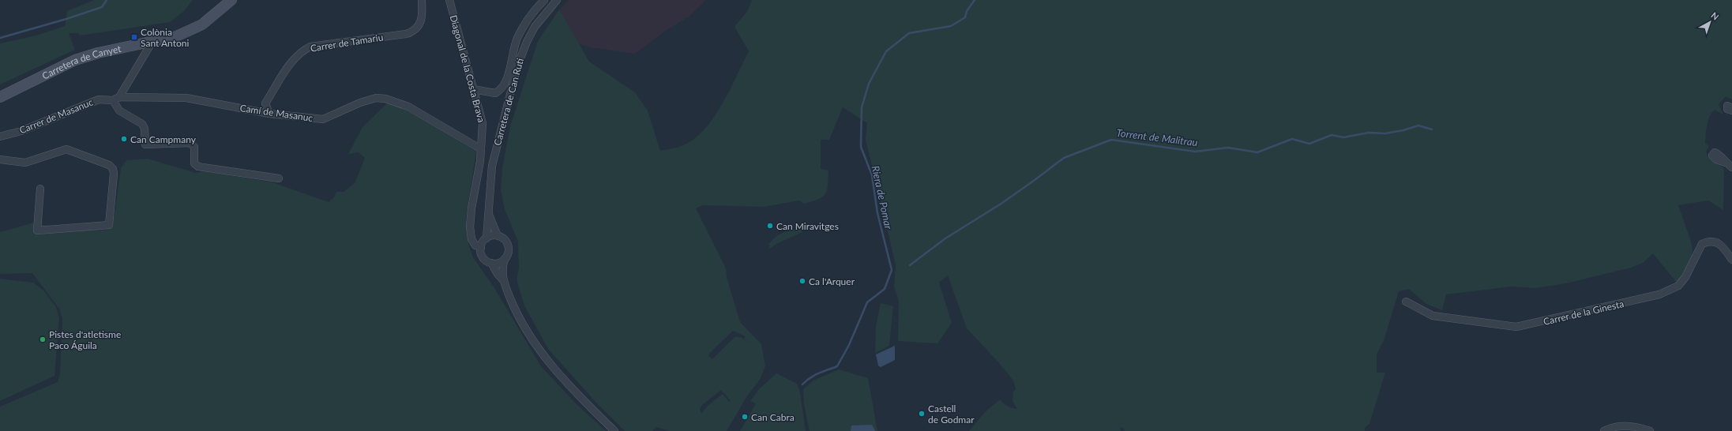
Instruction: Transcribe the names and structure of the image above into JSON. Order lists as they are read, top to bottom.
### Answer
{
  "streets": {
    "street": [
      "Carrer de Tamariu",
      "Carretera de Canyet",
      "Diagonal de la Costa Brava",
      "Carretera de Can Ruti",
      "Camí de Masanuc",
      "Carrer de Masanuc",
      "Carrer de la Ginesta"
    ]
  },
  "crossings": [
    ["Carrer de Tamariu", "Camí de Masanuc"],
    ["Diagonal de la Costa Brava", "Carretera de Can Ruti"],
    ["Diagonal de la Costa Brava", "Camí de Masanuc"],
    ["Camí de Masanuc", "Carrer de Masanuc"]
  ],
  "water": ["Torrent de Malitrau", "Riera de Pomar"],
  "places": {
    "transit": ["Colònia Sant Antoni"],
    "other": [
      "Can Campmany",
      "Can Miravitges",
      "Ca l'Arquer",
      "Pistes d'atletisme Paco Águila",
      "Castell de Godmar",
      "Can Cabra"
    ]
  },
  "north": "top right"
}
